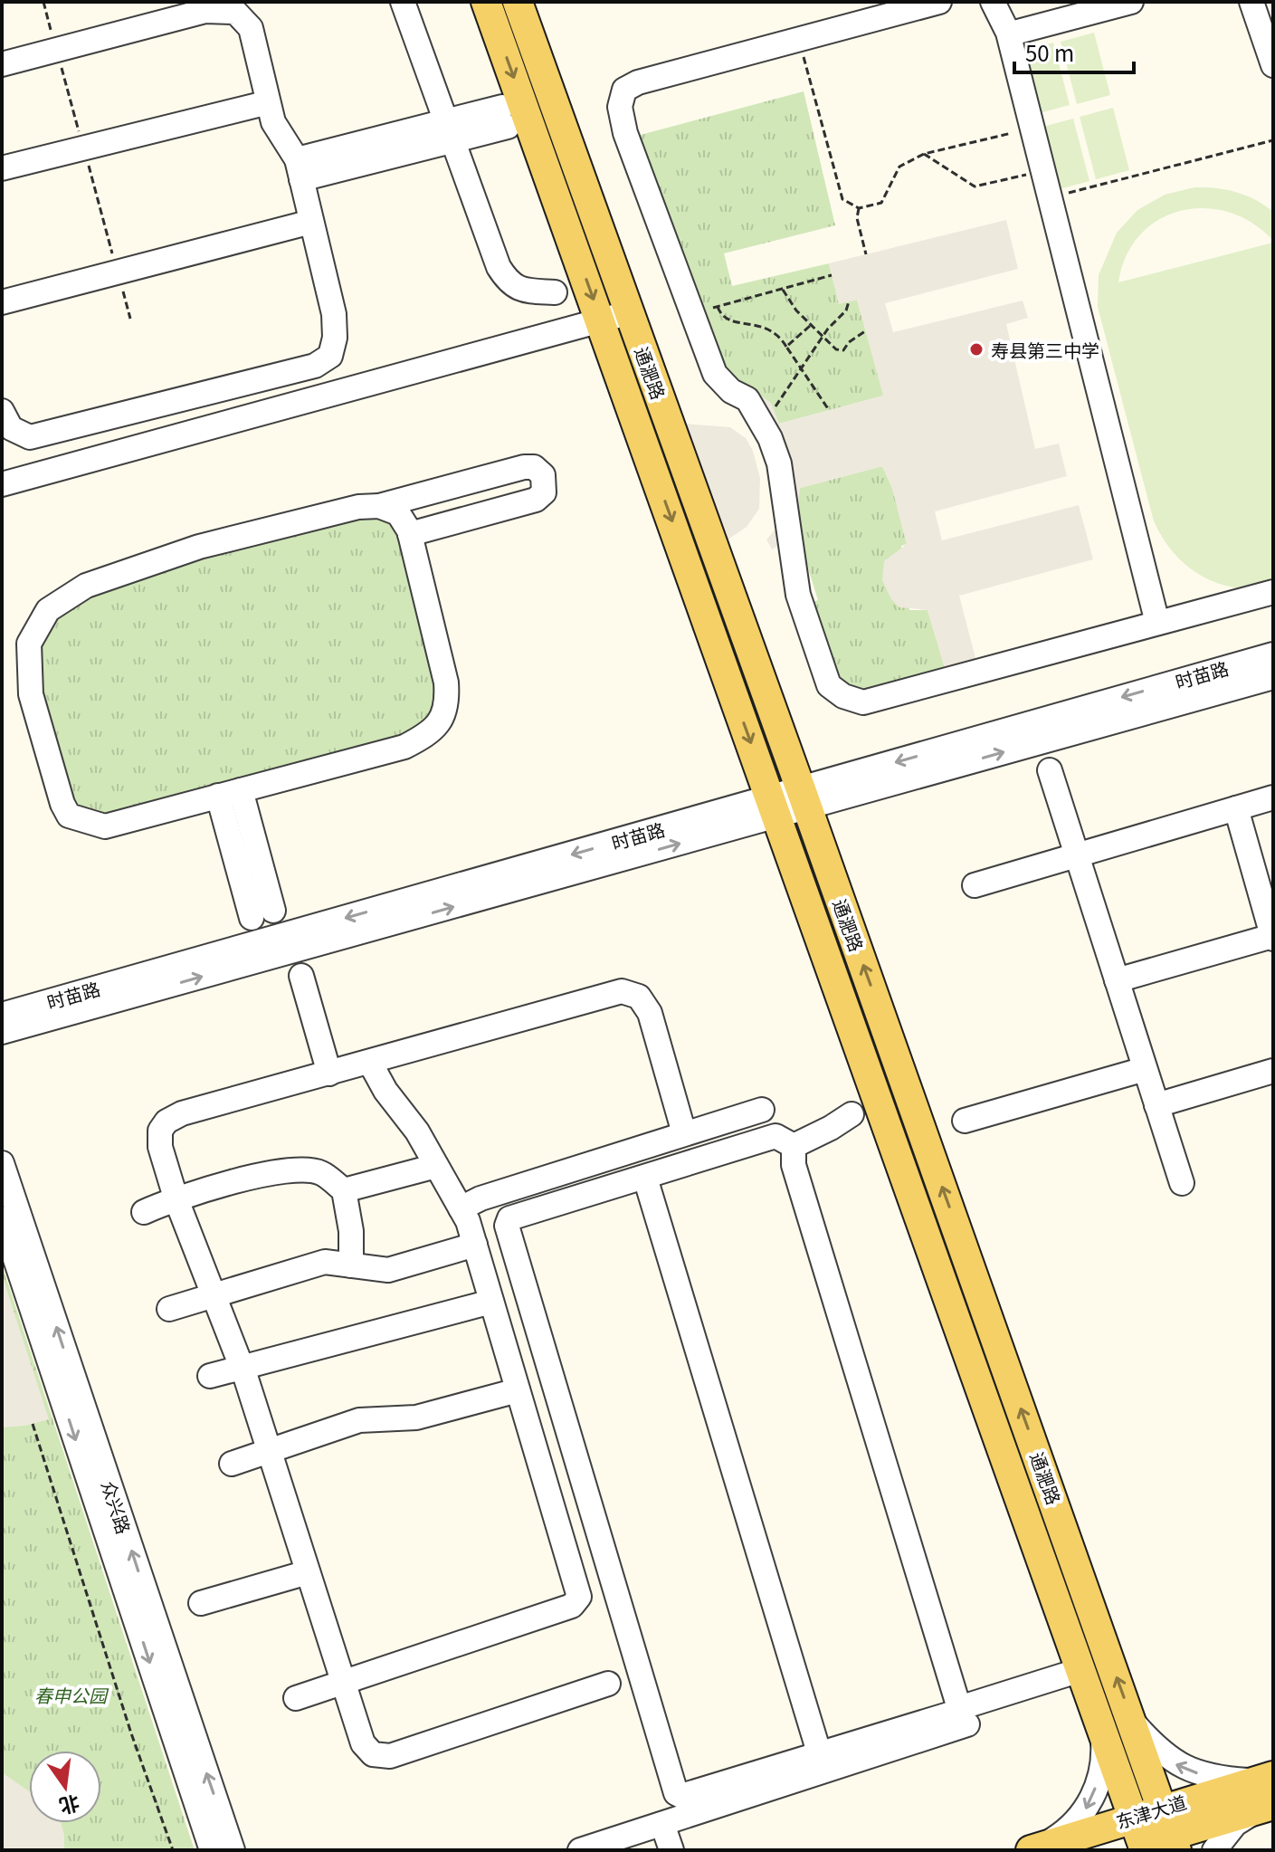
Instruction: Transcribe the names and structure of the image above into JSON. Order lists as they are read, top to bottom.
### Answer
{
  "streets": {
    "main road": ["通淝路", "东津大道"],
    "street": ["时苗路", "众兴路"]
  },
  "crossings": [
    ["通淝路", "时苗路"],
    ["通淝路", "东津大道"]
  ],
  "parks": ["春申公园"],
  "places": ["寿县第三中学"],
  "scale_bar": "50 m",
  "north": "bottom"
}
